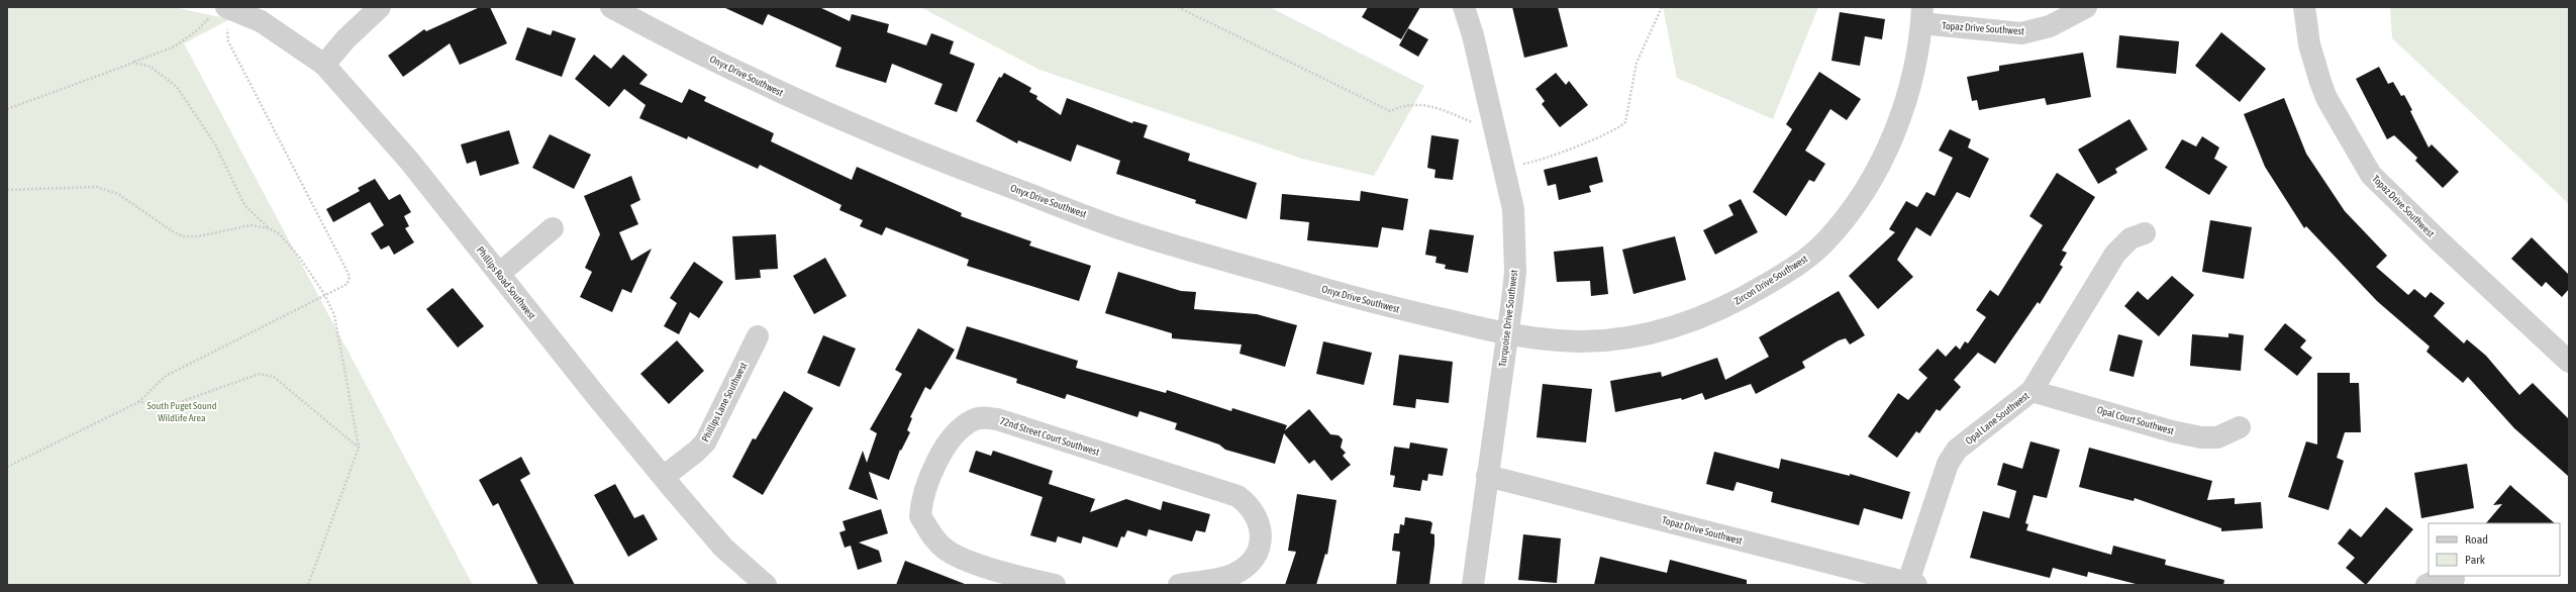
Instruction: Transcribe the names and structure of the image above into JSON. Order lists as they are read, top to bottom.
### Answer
{
  "streets": {
    "street": [
      "Topaz Drive Southwest",
      "Onyx Drive Southwest",
      "Zircon Drive Southwest",
      "Phillips Road Southwest",
      "Turquoise Drive Southwest",
      "Phillips Lane Southwest",
      "Opal Lane Southwest",
      "Opal Court Southwest",
      "72nd Street Court Southwest"
    ]
  },
  "crossings": [
    ["Topaz Drive Southwest", "Zircon Drive Southwest"],
    ["Topaz Drive Southwest", "Turquoise Drive Southwest"],
    ["Topaz Drive Southwest", "Opal Lane Southwest"],
    ["Onyx Drive Southwest", "Zircon Drive Southwest"],
    ["Onyx Drive Southwest", "Turquoise Drive Southwest"],
    ["Zircon Drive Southwest", "Turquoise Drive Southwest"],
    ["Phillips Road Southwest", "Phillips Lane Southwest"],
    ["Opal Lane Southwest", "Opal Court Southwest"]
  ],
  "parks": ["South Puget Sound Wildlife Area"],
  "legend": ["Road", "Park"]
}
